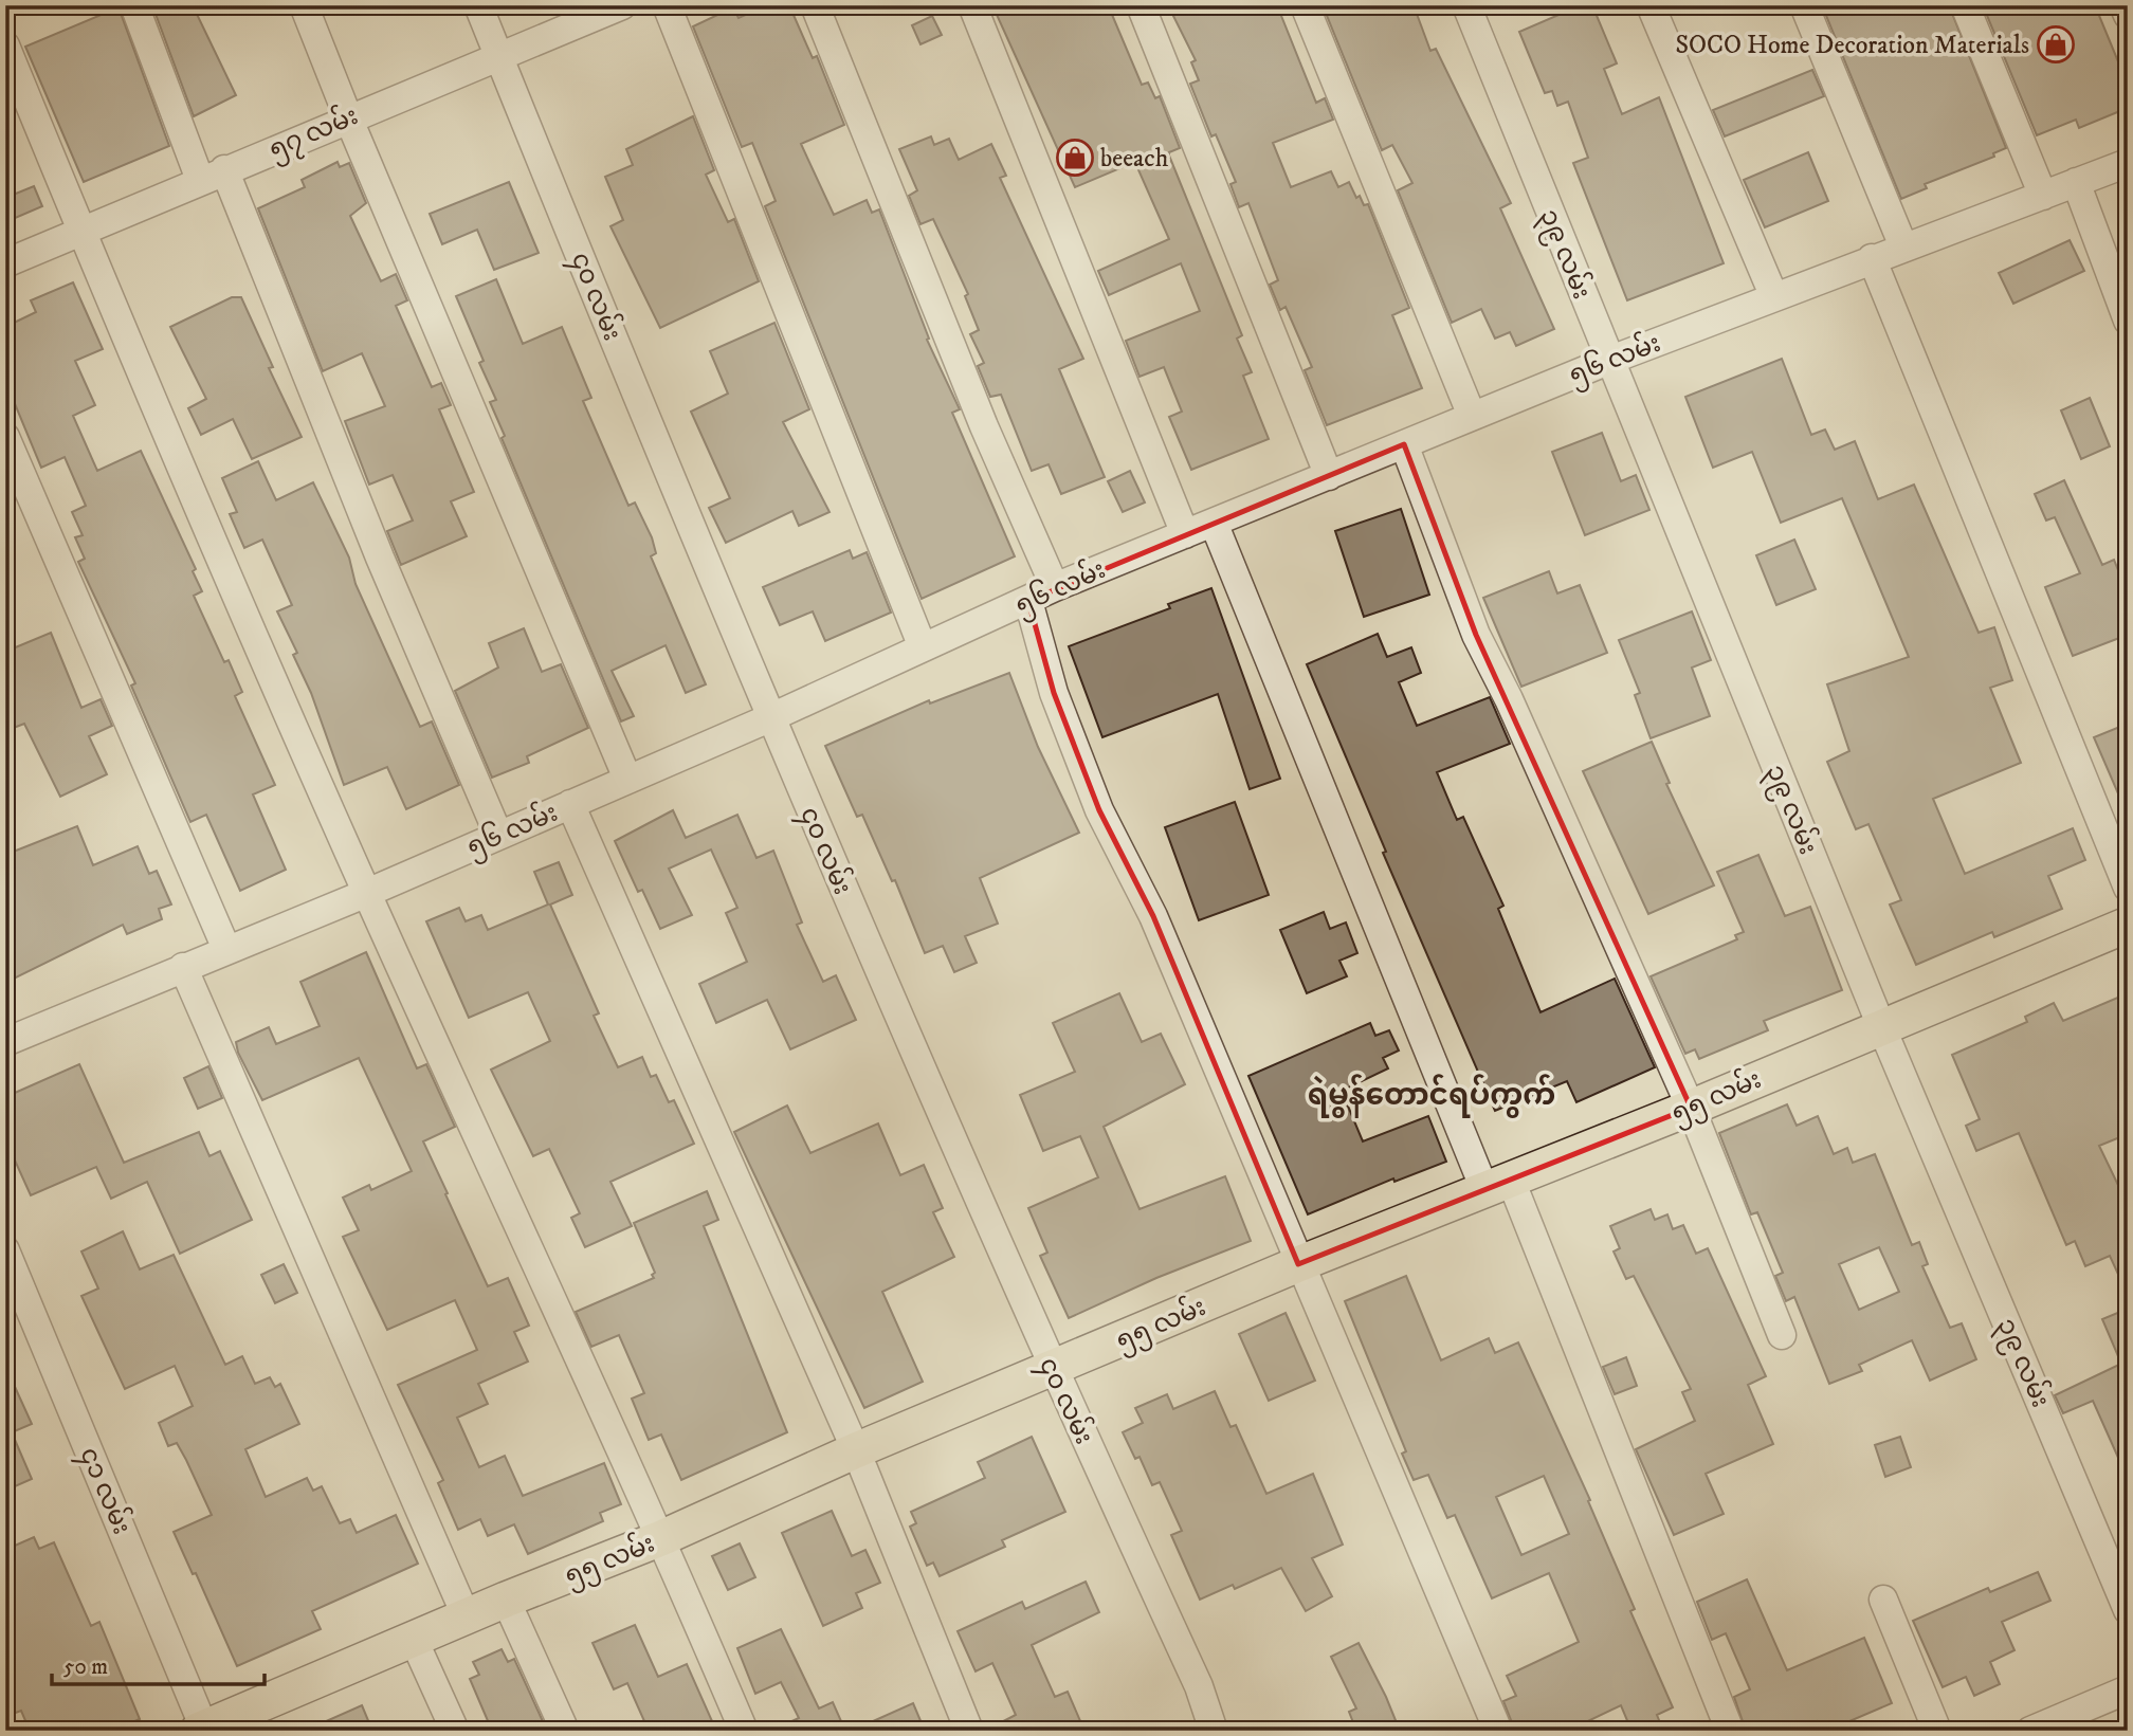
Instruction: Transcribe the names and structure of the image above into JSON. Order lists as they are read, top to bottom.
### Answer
{
  "streets": {
    "main road": ["၅၅ လမ်း"],
    "street": [
      "၅၇ လမ်း",
      "၃၉ လမ်း",
      "၄၀ လမ်း",
      "၅၆ လမ်း",
      "၄၁ လမ်း"
    ]
  },
  "crossings": [
    ["၅၇ လမ်း", "၄၀ လမ်း"],
    ["၃၉ လမ်း", "၅၆ လမ်း"],
    ["၃၉ လမ်း", "၅၅ လမ်း"],
    ["၄၀ လမ်း", "၅၆ လမ်း"],
    ["၄၀ လမ်း", "၅၅ လမ်း"],
    ["၅၅ လမ်း", "၄၁ လမ်း"]
  ],
  "districts": ["ရဲမွန်တောင်ရပ်ကွက်"],
  "places": {
    "shop": ["SOCO Home Decoration Materials", "beeach"]
  },
  "scale_bar": "50 m"
}
